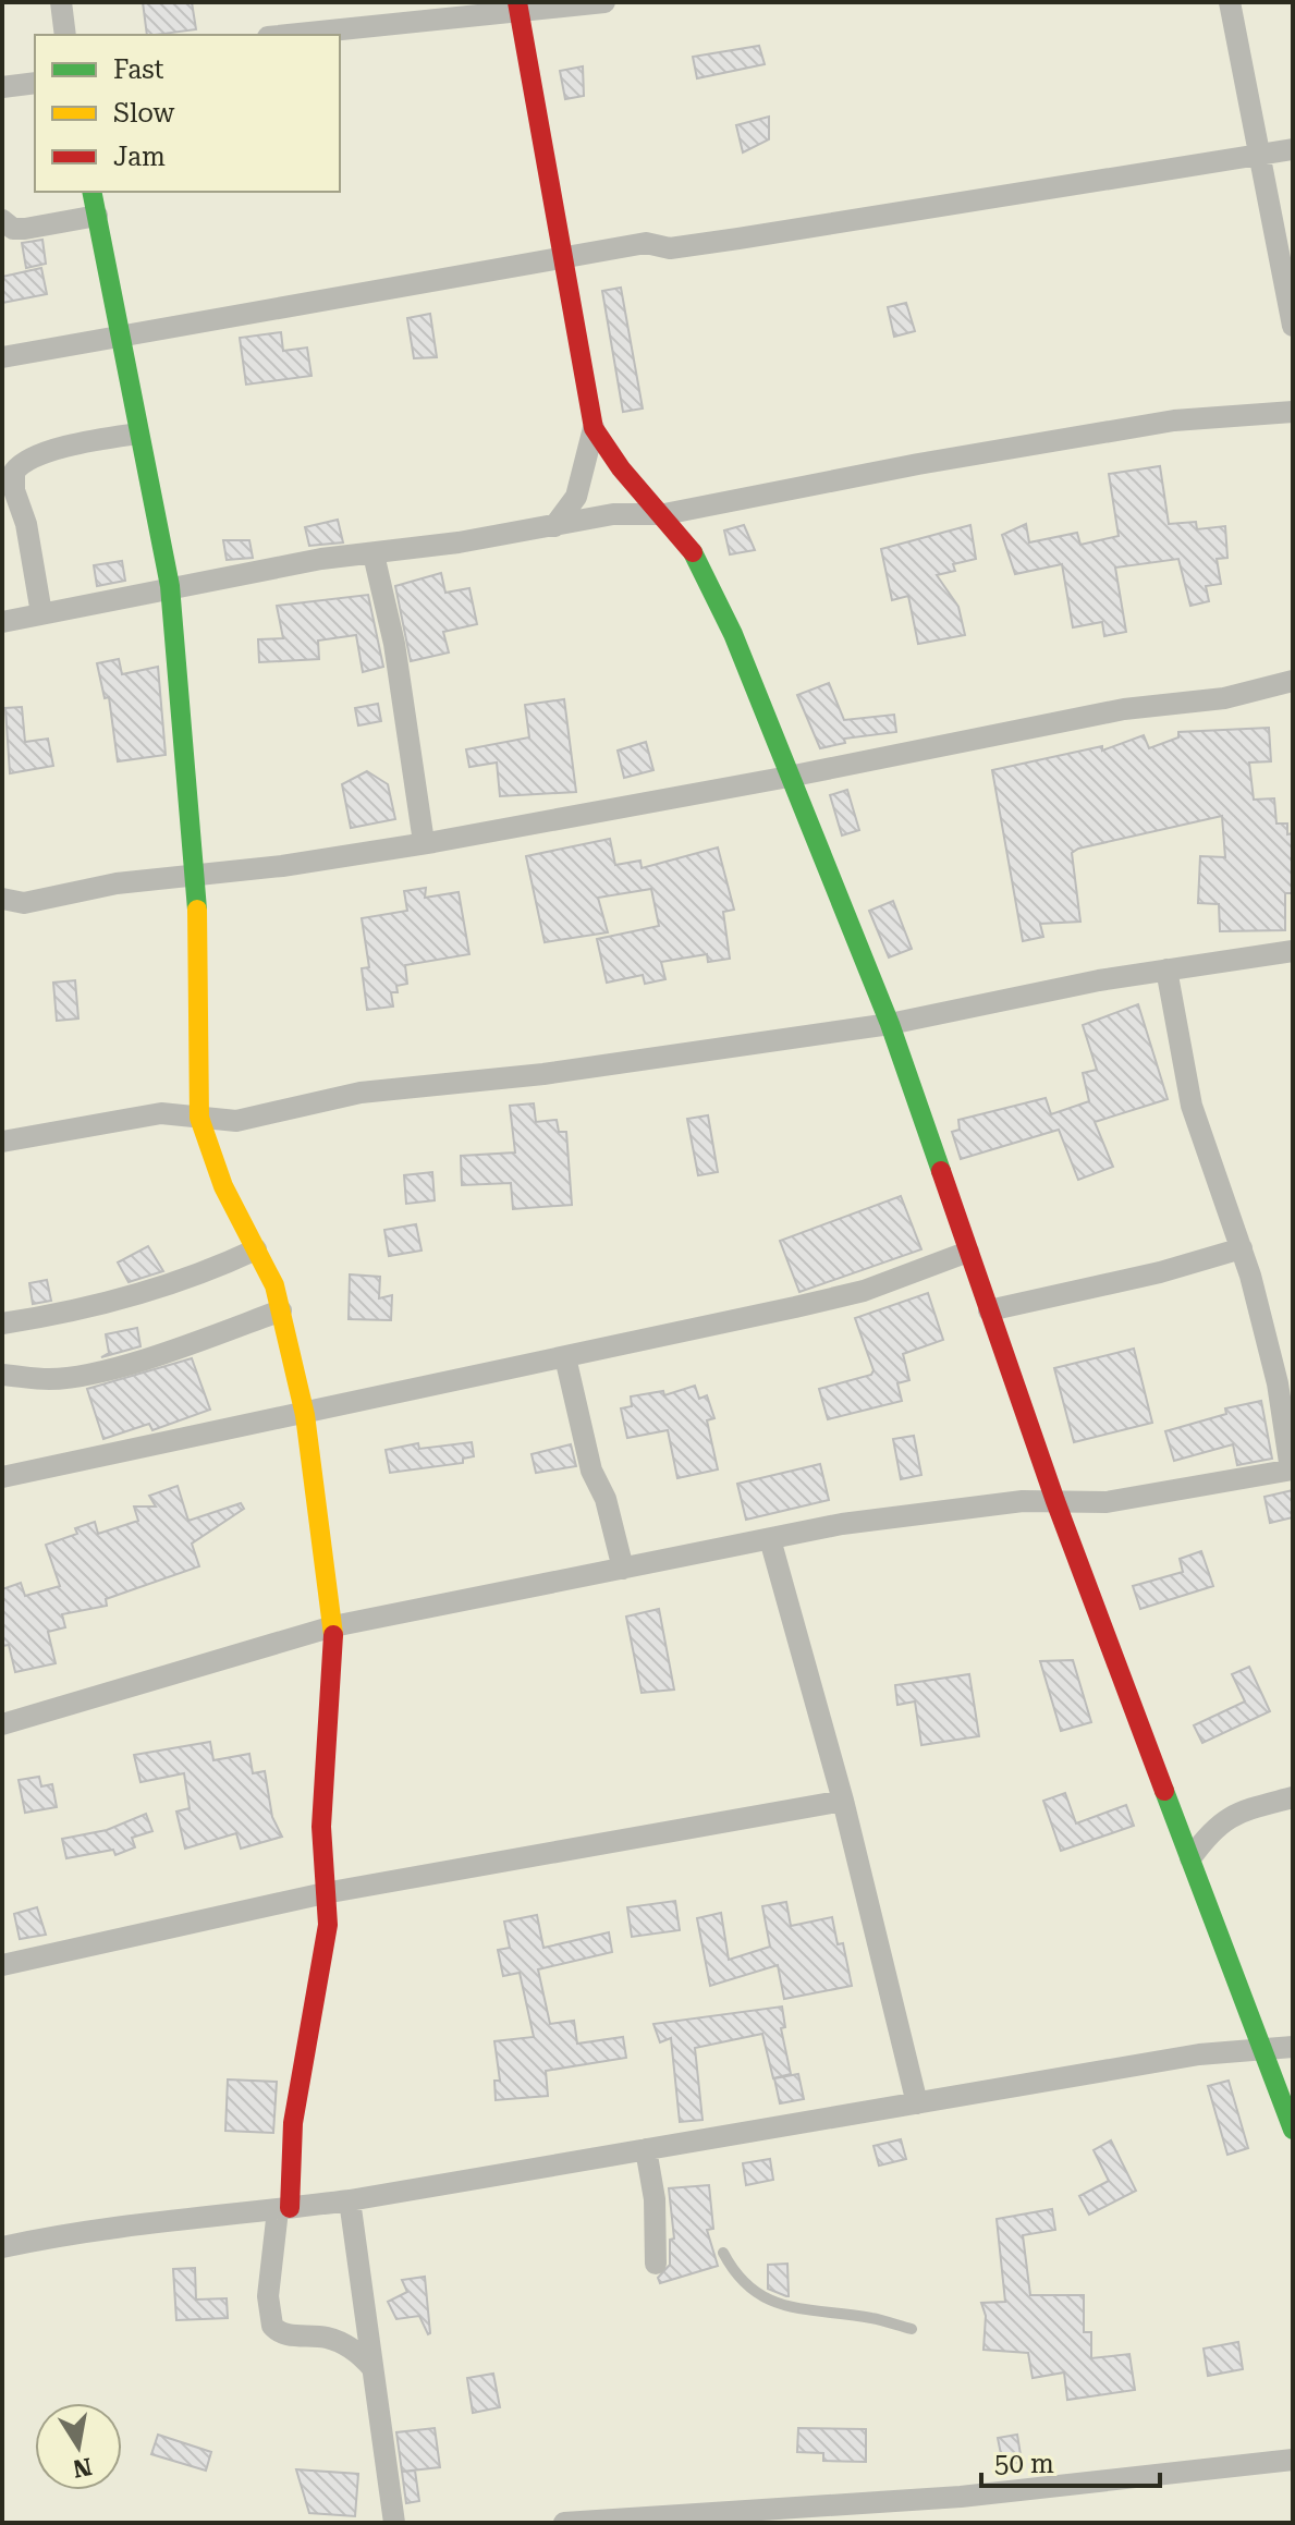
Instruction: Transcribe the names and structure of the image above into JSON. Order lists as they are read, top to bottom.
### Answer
{
  "legend": ["Fast", "Slow", "Jam"],
  "scale_bar": "50 m",
  "north": "bottom"
}
